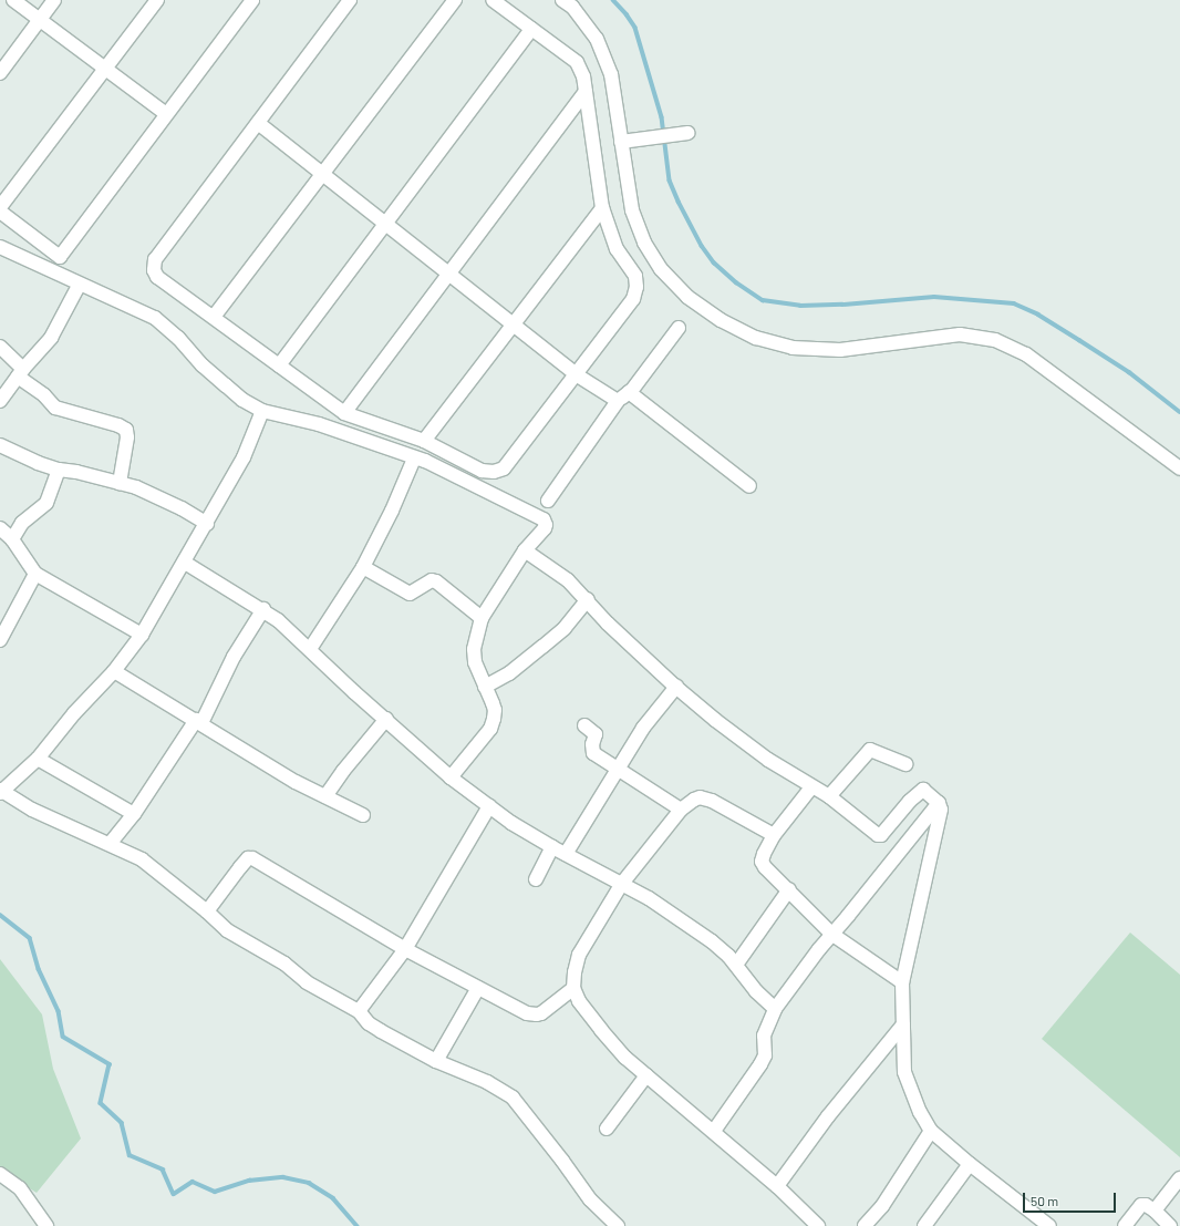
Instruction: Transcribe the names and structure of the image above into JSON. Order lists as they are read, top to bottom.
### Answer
{
  "scale_bar": "50 m"
}
